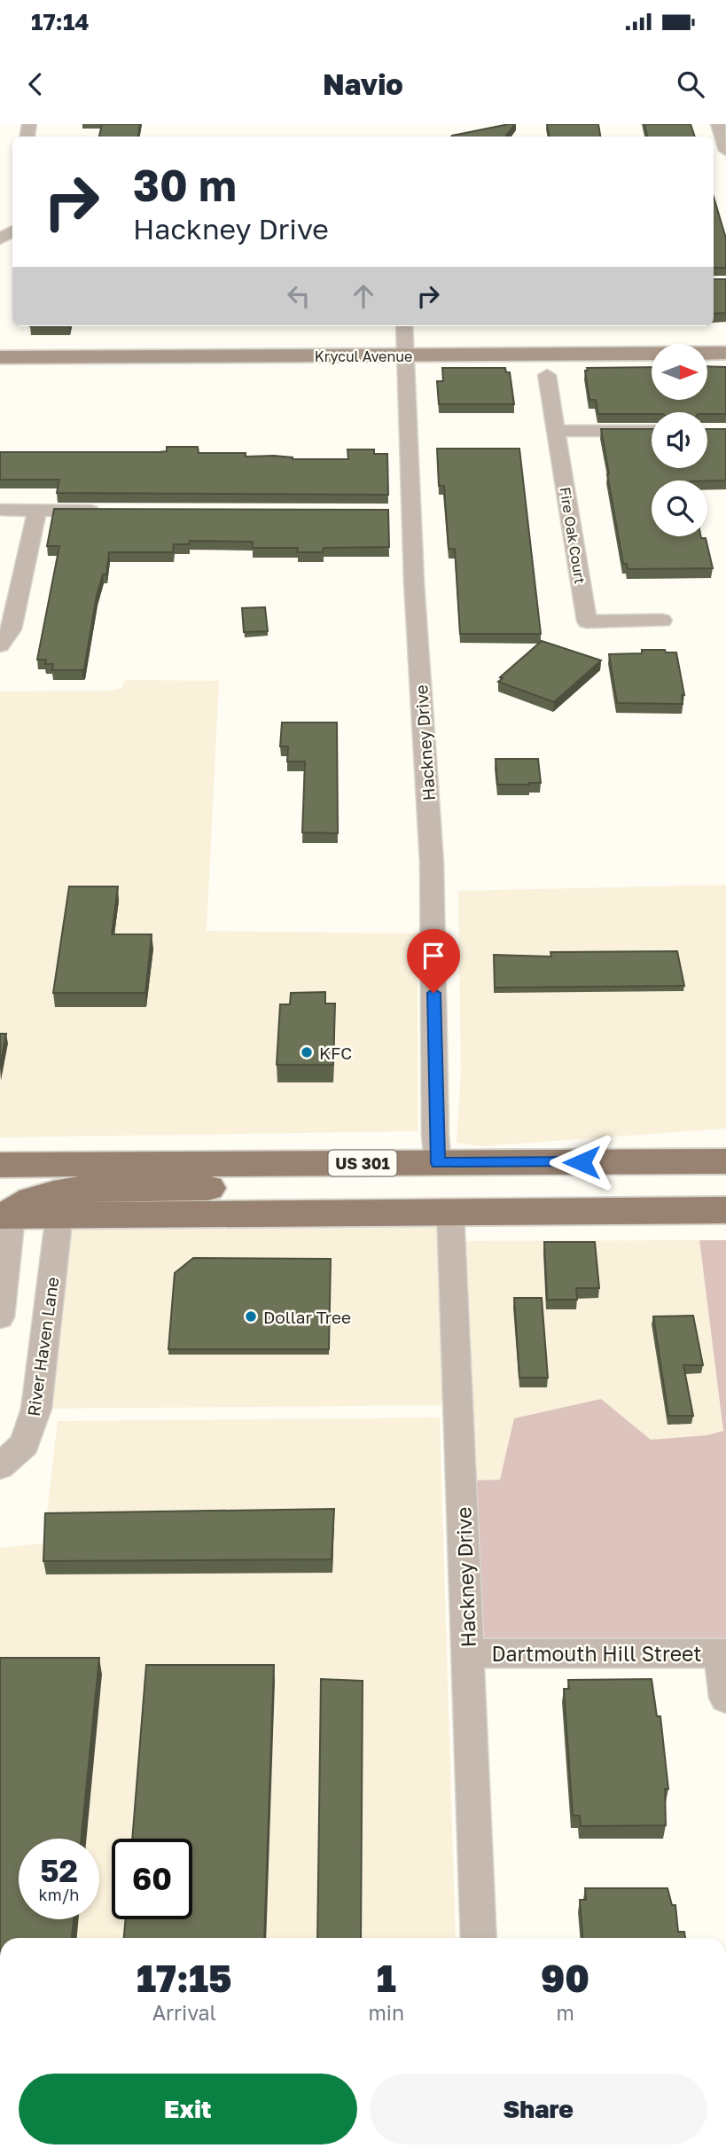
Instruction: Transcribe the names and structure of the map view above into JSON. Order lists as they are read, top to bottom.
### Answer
{
  "streets": {
    "main road": ["US 301"],
    "street": [
      "Krycul Avenue",
      "Fire Oak Court",
      "Hackney Drive",
      "River Haven Lane",
      "Dartmouth Hill Street"
    ]
  },
  "crossings": [
    ["Krycul Avenue", "Hackney Drive"],
    ["Hackney Drive", "US 301"],
    ["Hackney Drive", "Dartmouth Hill Street"]
  ],
  "places": ["KFC", "Dollar Tree"],
  "north": "right",
  "page": {
    "status": "17:14",
    "header": "Navio",
    "turn": ["30 m", "Hackney Drive"],
    "speed": "52 km/h",
    "limit": "60",
    "eta": [
      "17:15",
      "Arrival",
      "1",
      "min",
      "90",
      "m"
    ],
    "buttons": ["Exit", "Share"]
  }
}
